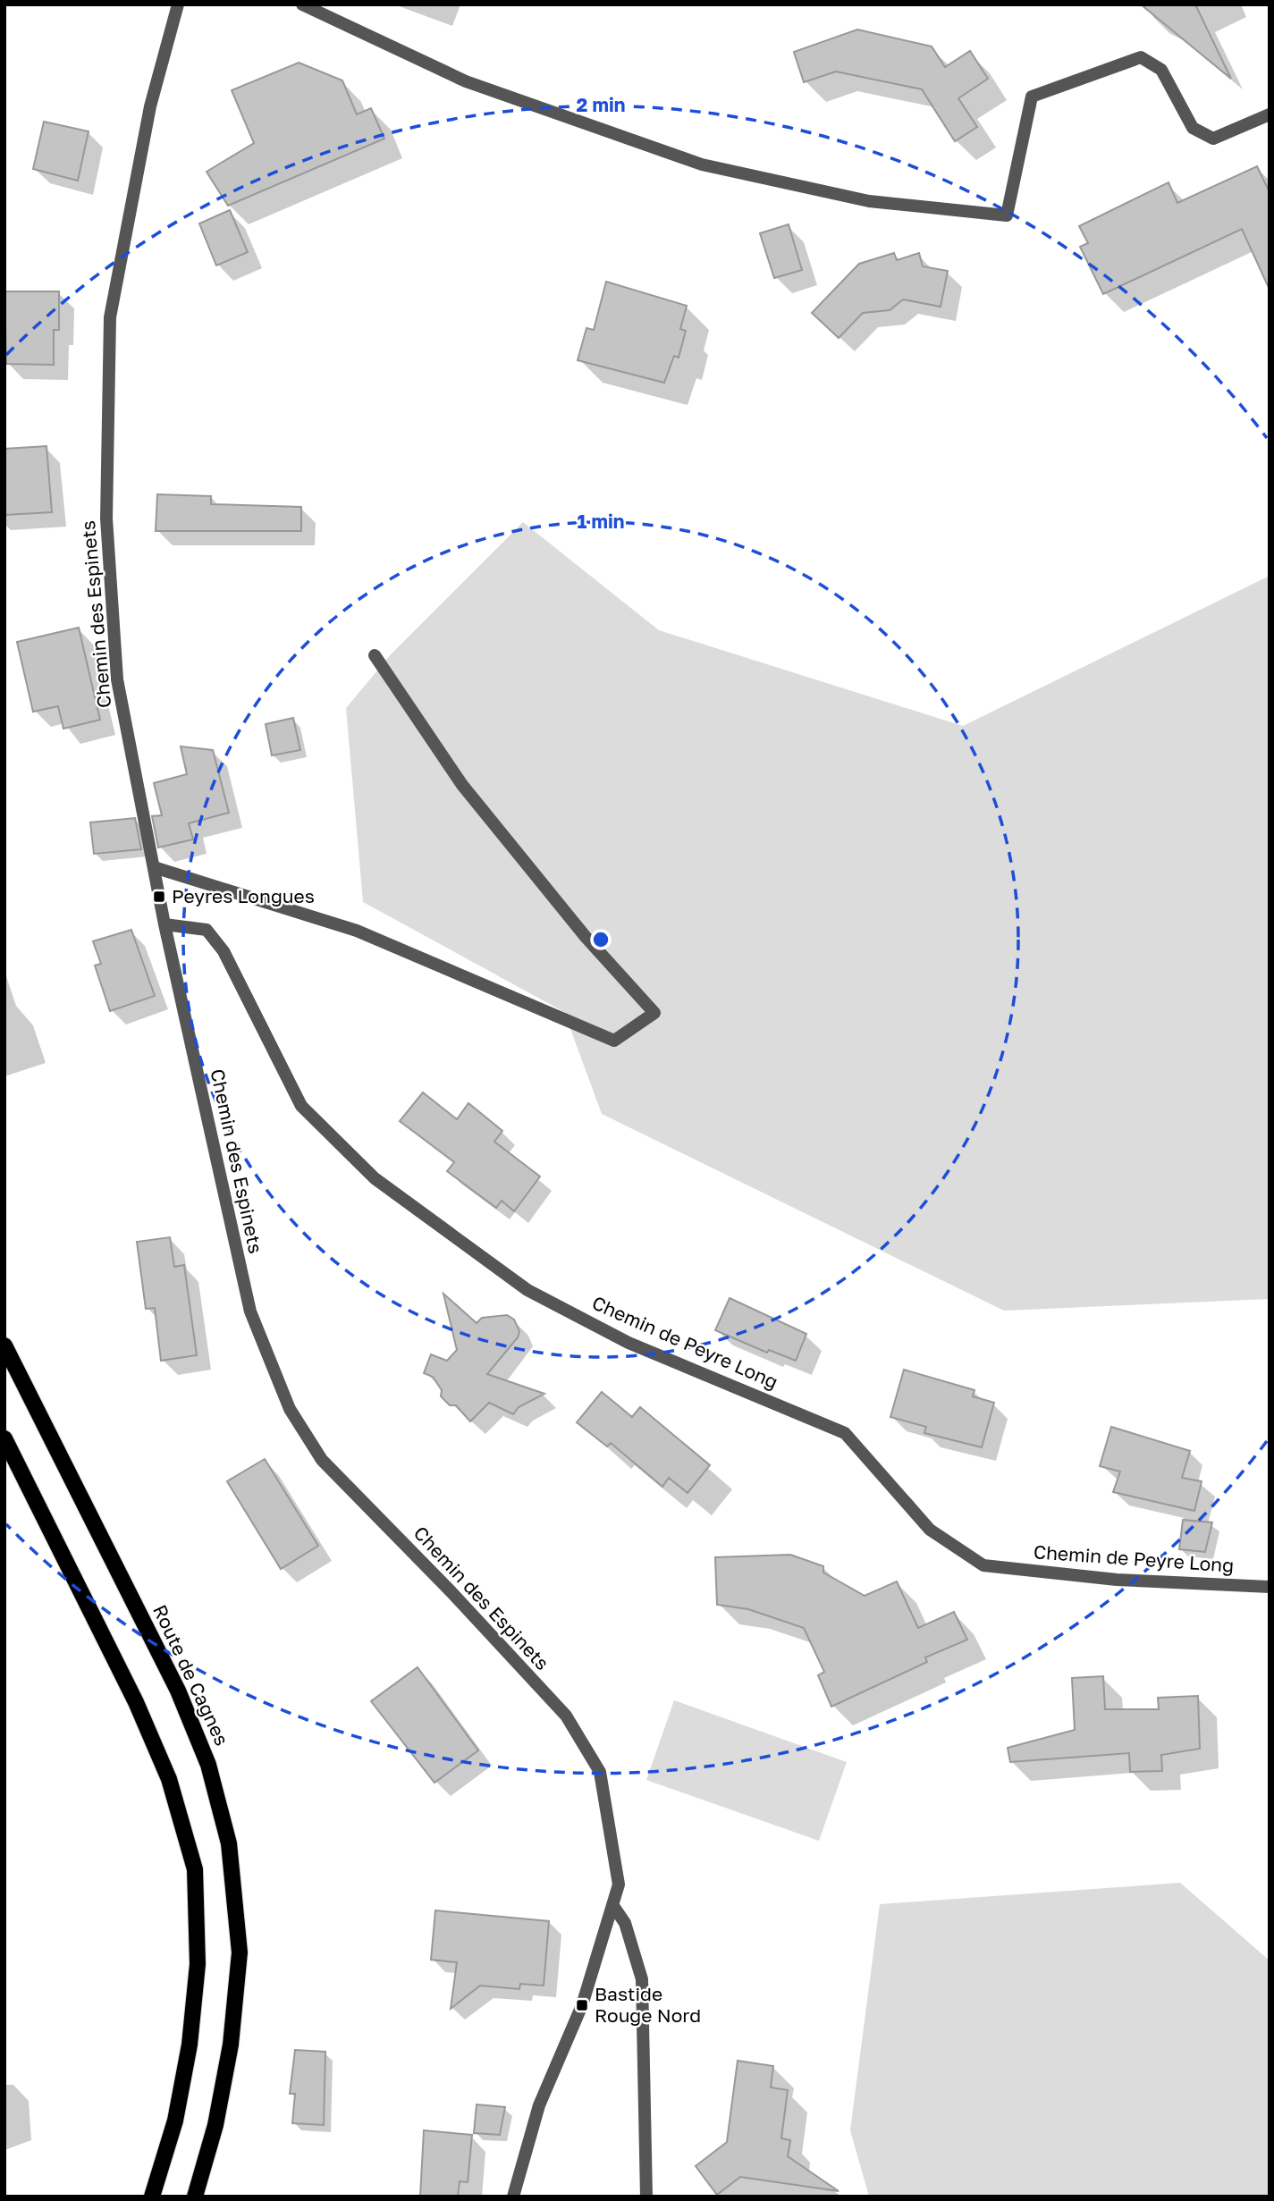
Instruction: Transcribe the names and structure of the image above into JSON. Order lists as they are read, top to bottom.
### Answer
{
  "streets": {
    "main road": ["Route de Cagnes"],
    "street": ["Chemin des Espinets", "Chemin de Peyre Long"]
  },
  "crossings": [
    ["Chemin des Espinets", "Chemin de Peyre Long"]
  ],
  "places": {
    "transit": ["Peyres Longues", "Bastide Rouge Nord"]
  },
  "rings": ["2 min", "1 min"]
}
